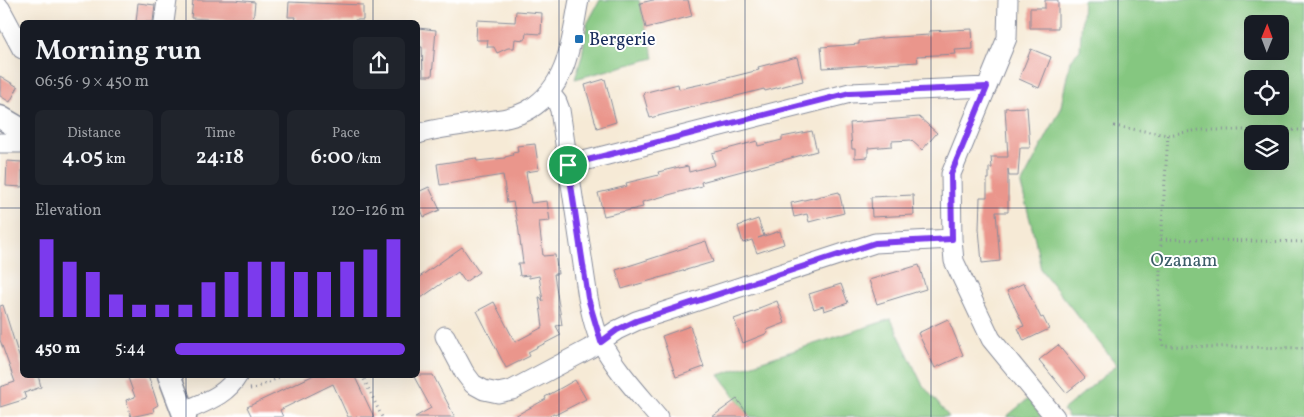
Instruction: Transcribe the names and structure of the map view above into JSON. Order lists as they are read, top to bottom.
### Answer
{
  "parks": ["Ozanam"],
  "places": {
    "transit": ["Bergerie"]
  },
  "north": "top",
  "page": {
    "heading": ["Morning run", "06:56 · 9 × 450 m"],
    "stats": [
      ["Distance", "4.05 km"],
      ["Time", "24:18"],
      ["Pace", "6:00 /km"]
    ],
    "chart": ["Elevation", "120–126 m"],
    "list": [
      {
        "name": "450 m",
        "note": "5:44"
      }
    ]
  }
}
